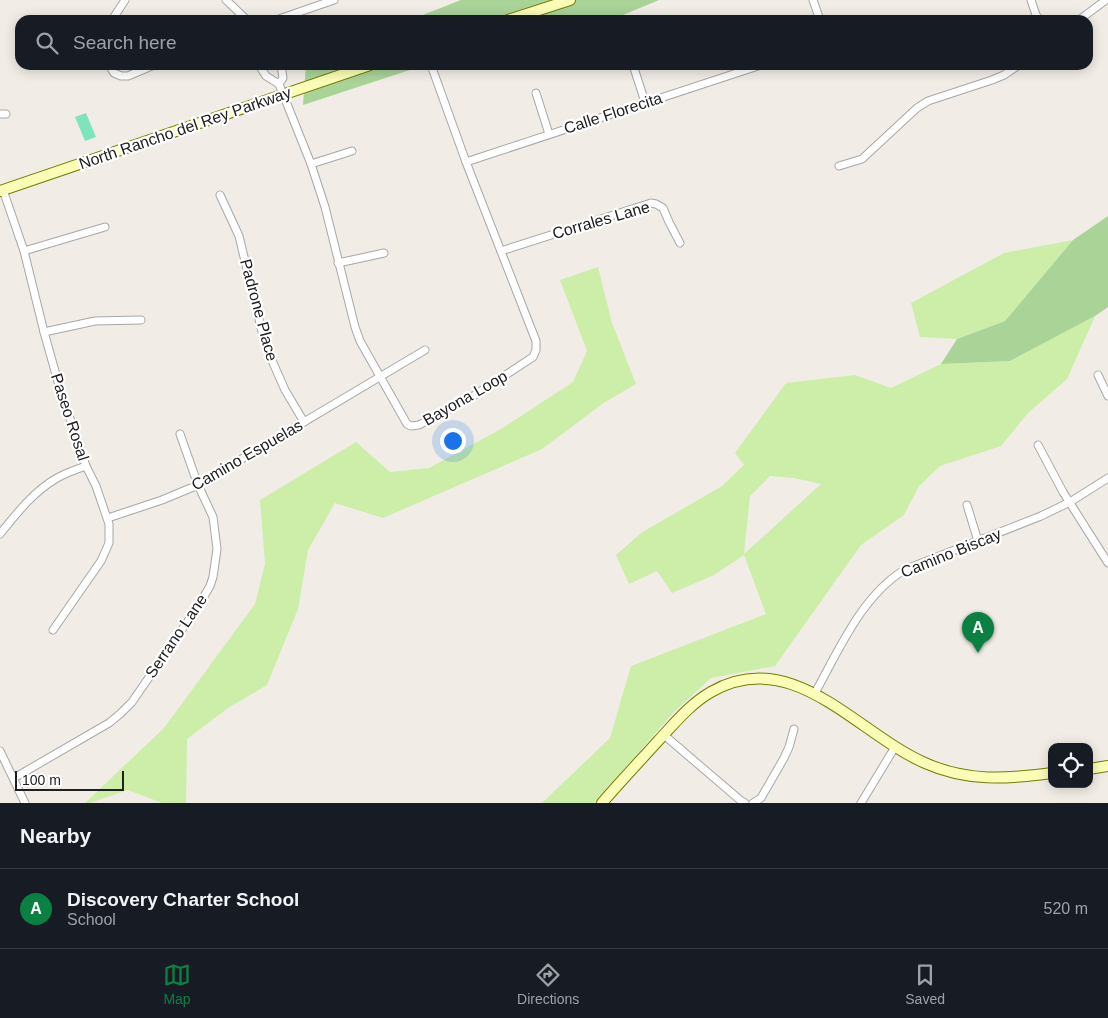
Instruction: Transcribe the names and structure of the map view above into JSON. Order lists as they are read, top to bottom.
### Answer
{
  "streets": {
    "street": [
      "Calle Florecita",
      "North Rancho del Rey Parkway",
      "Corrales Lane",
      "Padrone Place",
      "Bayona Loop",
      "Paseo Rosal",
      "Camino Espuelas",
      "Camino Biscay",
      "Serrano Lane"
    ]
  },
  "crossings": [
    ["Calle Florecita", "Bayona Loop"],
    ["North Rancho del Rey Parkway", "Bayona Loop"],
    ["North Rancho del Rey Parkway", "Paseo Rosal"],
    ["Corrales Lane", "Bayona Loop"],
    ["Padrone Place", "Camino Espuelas"],
    ["Bayona Loop", "Camino Espuelas"],
    ["Paseo Rosal", "Camino Espuelas"],
    ["Camino Espuelas", "Serrano Lane"]
  ],
  "scale_bar": "100 m",
  "page": {
    "search": "Search here",
    "pins": "A",
    "scale": "100 m",
    "heading": "Nearby",
    "list": [
      {
        "mark": "A",
        "name": "Discovery Charter School",
        "note": "School",
        "value": "520 m"
      }
    ],
    "nav": ["Map", "Directions", "Saved"]
  }
}
